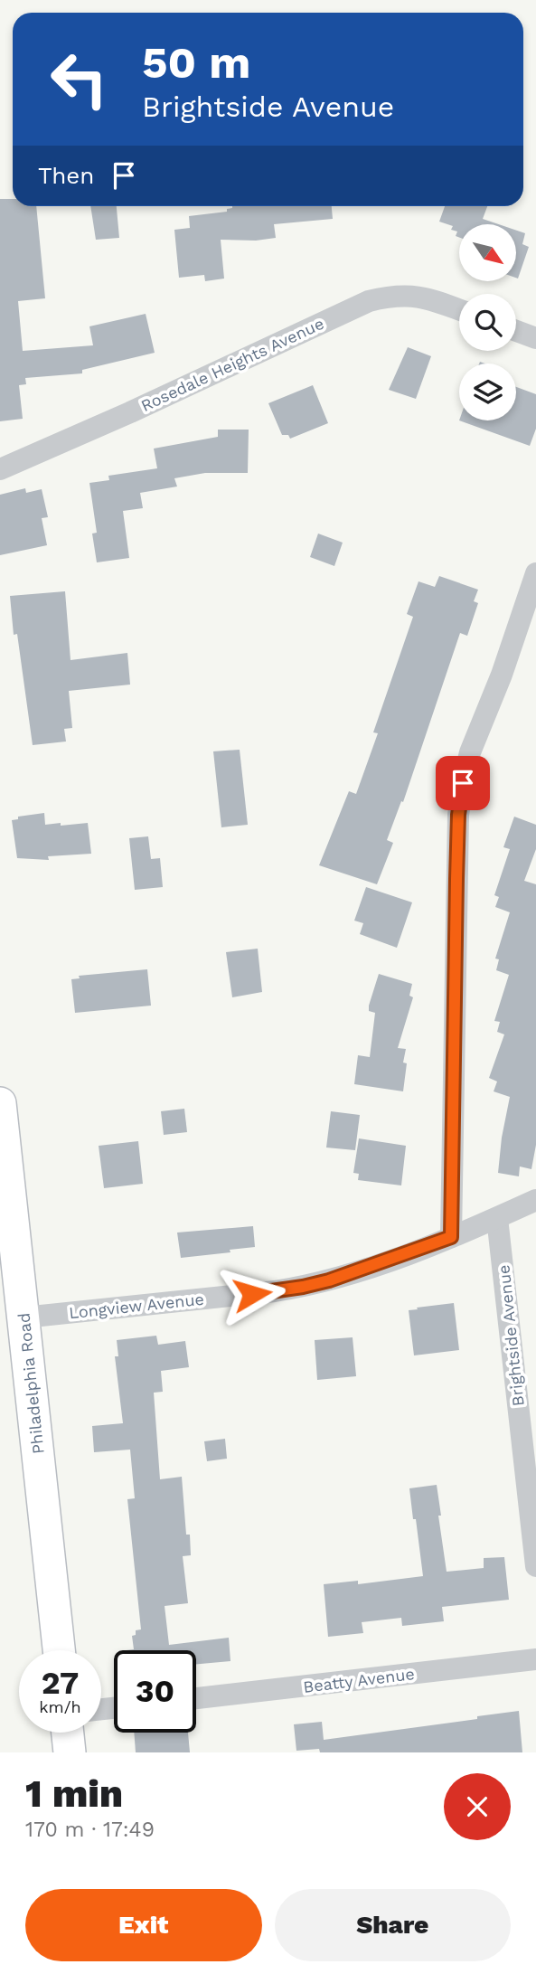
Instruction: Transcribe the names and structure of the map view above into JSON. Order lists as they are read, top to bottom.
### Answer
{
  "streets": {
    "main road": ["Philadelphia Road"],
    "street": [
      "Rosedale Heights Avenue",
      "Longview Avenue",
      "Brightside Avenue",
      "Beatty Avenue"
    ]
  },
  "crossings": [
    ["Longview Avenue", "Brightside Avenue"],
    ["Longview Avenue", "Philadelphia Road"]
  ],
  "north": "bottom right",
  "page": {
    "turn": ["50 m", "Brightside Avenue"],
    "then": "Then",
    "speed": "27 km/h",
    "limit": "30",
    "heading": ["1 min", "170 m · 17:49"],
    "buttons": ["Exit", "Share"]
  }
}
